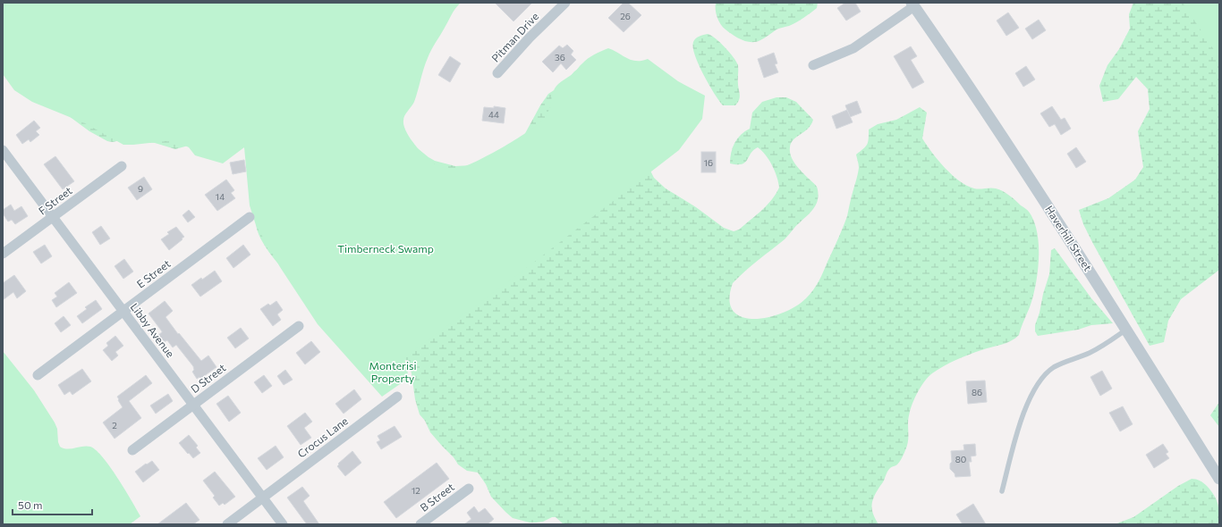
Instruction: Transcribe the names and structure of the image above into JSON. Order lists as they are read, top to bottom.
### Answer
{
  "streets": {
    "street": [
      "Pitman Drive",
      "F Street",
      "Haverhill Street",
      "E Street",
      "Libby Avenue",
      "D Street",
      "Crocus Lane",
      "B Street"
    ]
  },
  "crossings": [
    ["F Street", "Libby Avenue"],
    ["E Street", "Libby Avenue"],
    ["Libby Avenue", "D Street"],
    ["Libby Avenue", "Crocus Lane"]
  ],
  "parks": ["Timberneck Swamp", "Monterisi Property"],
  "house_numbers": [
    "26",
    "36",
    "44",
    "16",
    "9",
    "14",
    "86",
    "2",
    "80",
    "12"
  ],
  "scale_bar": "50 m"
}
